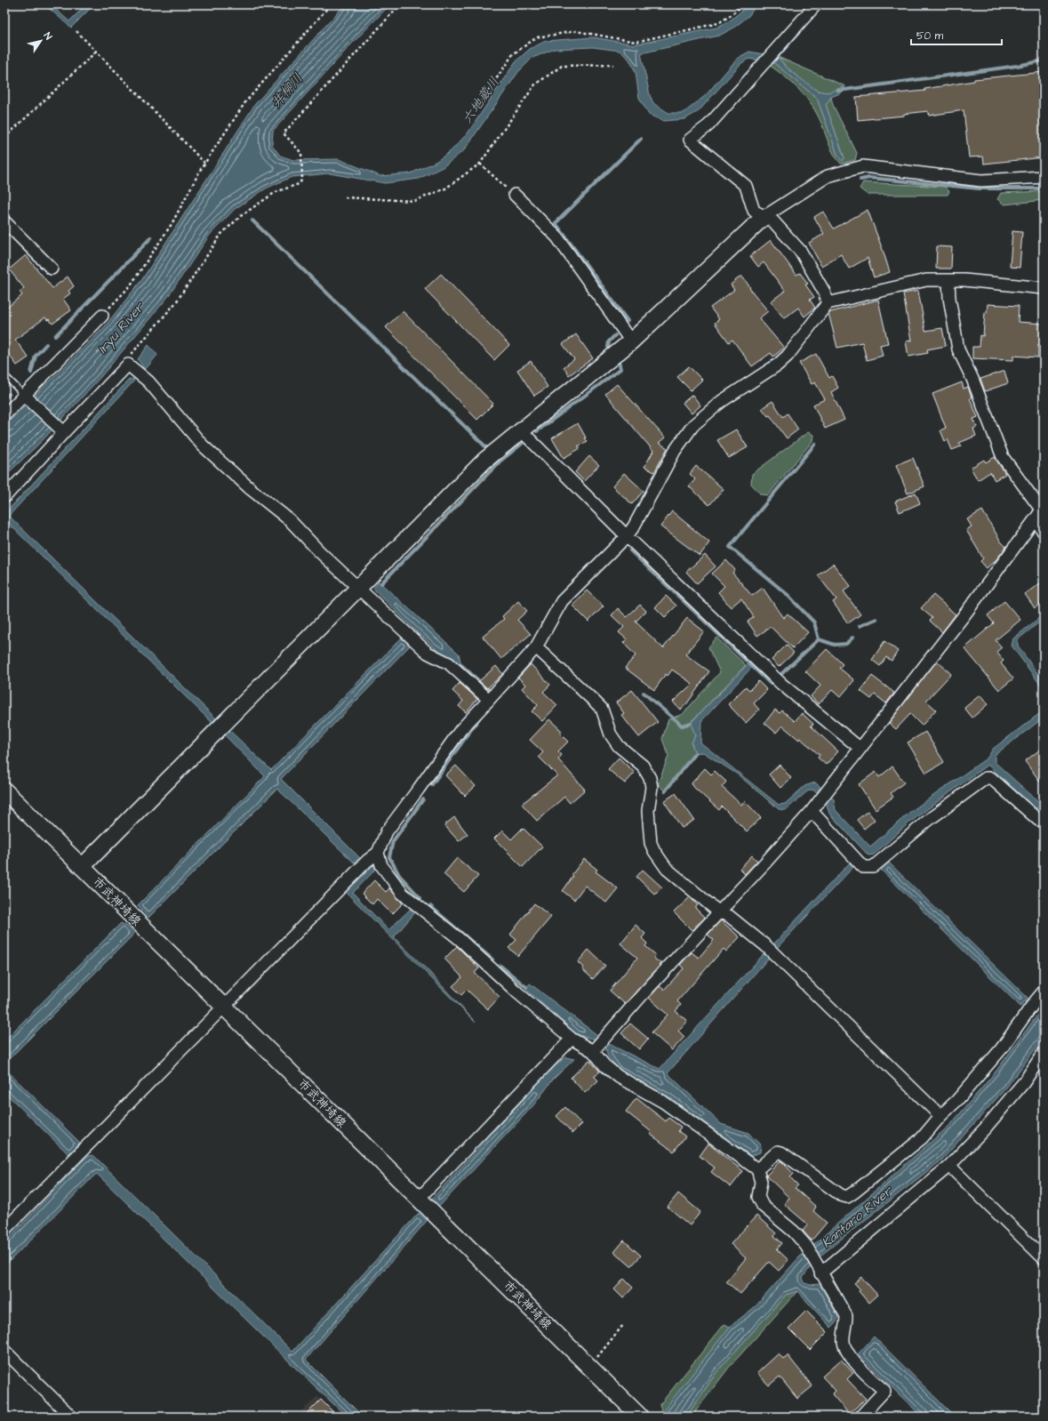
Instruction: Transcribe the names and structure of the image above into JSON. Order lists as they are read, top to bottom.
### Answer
{
  "streets": {
    "street": ["市武神埼線"]
  },
  "water": [
    "井柳川",
    "六地蔵川",
    "Iryu River",
    "Kantaro River"
  ],
  "scale_bar": "50 m",
  "north": "top right"
}
